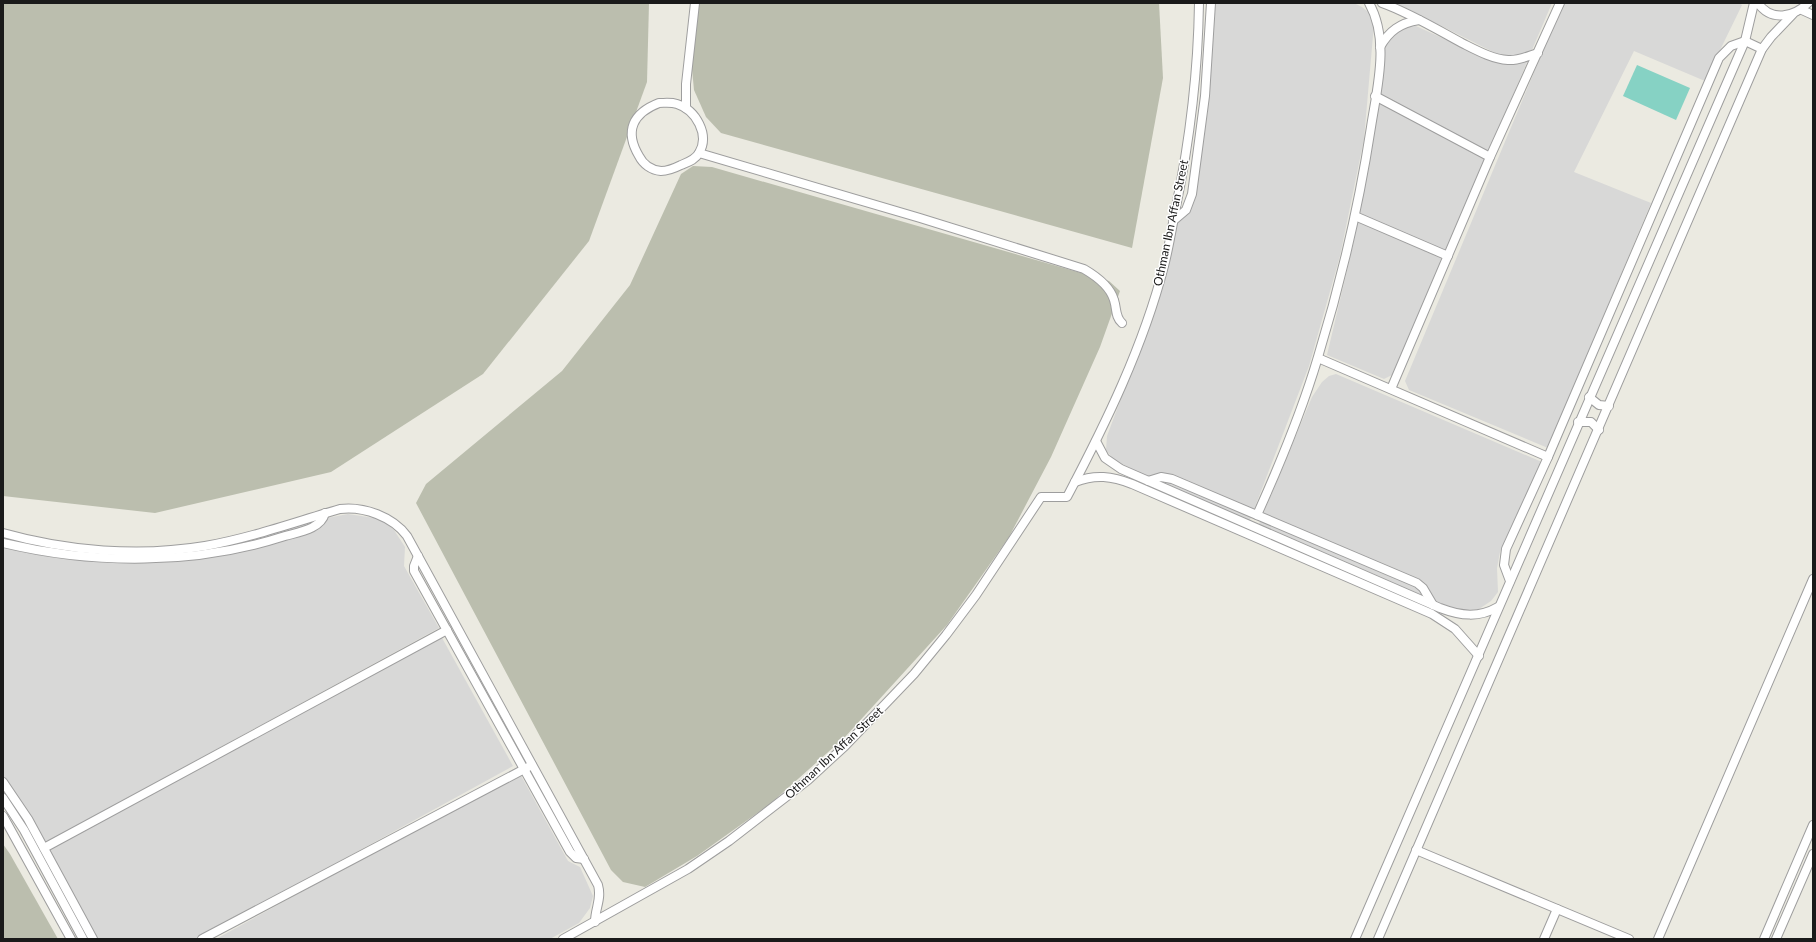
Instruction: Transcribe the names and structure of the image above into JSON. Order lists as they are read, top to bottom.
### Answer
{
  "streets": {
    "street": ["Othman Ibn Affan Street"]
  }
}
